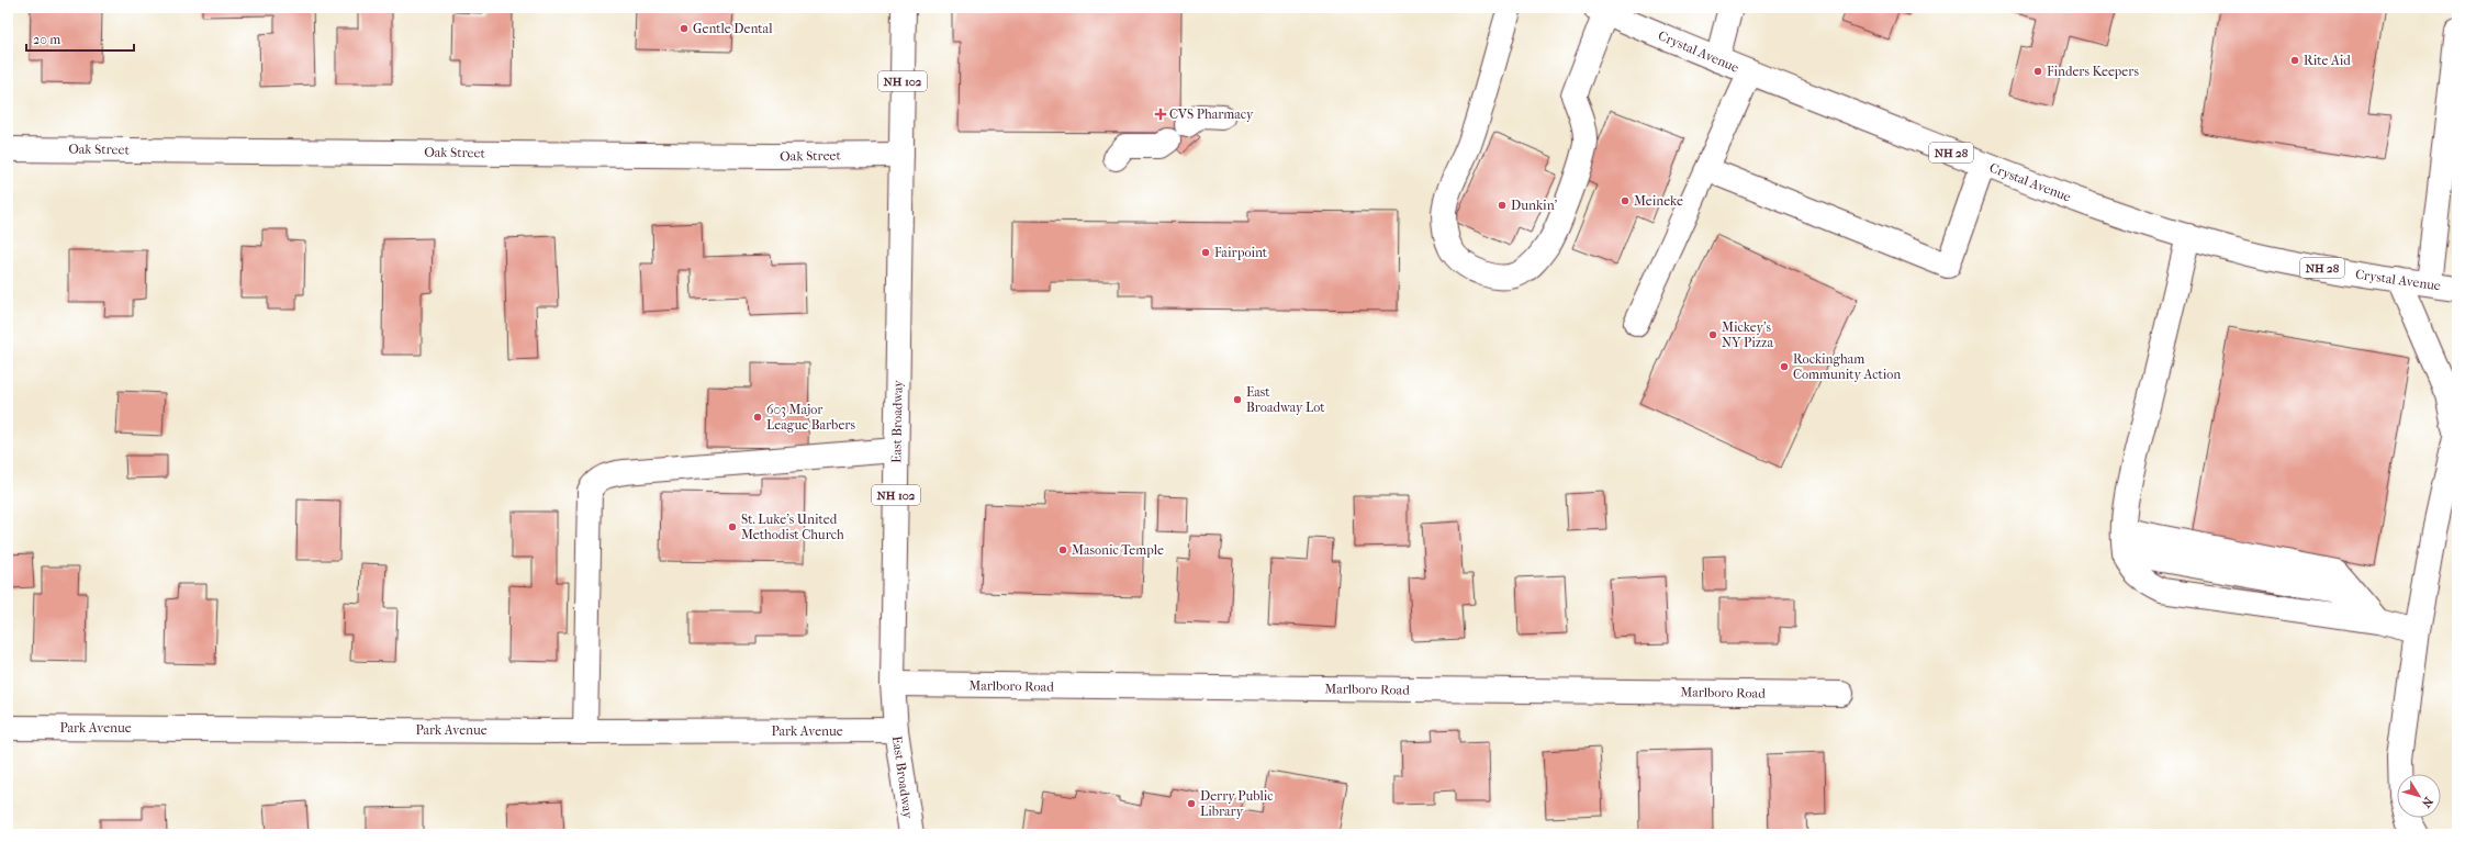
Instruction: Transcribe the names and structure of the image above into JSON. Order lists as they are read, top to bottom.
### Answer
{
  "streets": {
    "street": [
      "Crystal Avenue",
      "NH 102",
      "Oak Street",
      "NH 28",
      "East Broadway",
      "Marlboro Road",
      "Park Avenue"
    ]
  },
  "crossings": [
    ["Oak Street", "East Broadway"],
    ["East Broadway", "Marlboro Road"],
    ["East Broadway", "Park Avenue"]
  ],
  "places": {
    "other": [
      "Gentle Dental",
      "Rite Aid",
      "Finders Keepers",
      "Meineke",
      "Dunkin'",
      "Fairpoint",
      "Mickey's NY Pizza",
      "Rockingham Community Action",
      "East Broadway Lot",
      "603 Major League Barbers",
      "St. Luke's United Methodist Church",
      "Masonic Temple",
      "Derry Public Library"
    ],
    "health": ["CVS Pharmacy"]
  },
  "scale_bar": "20 m",
  "north": "bottom right"
}
